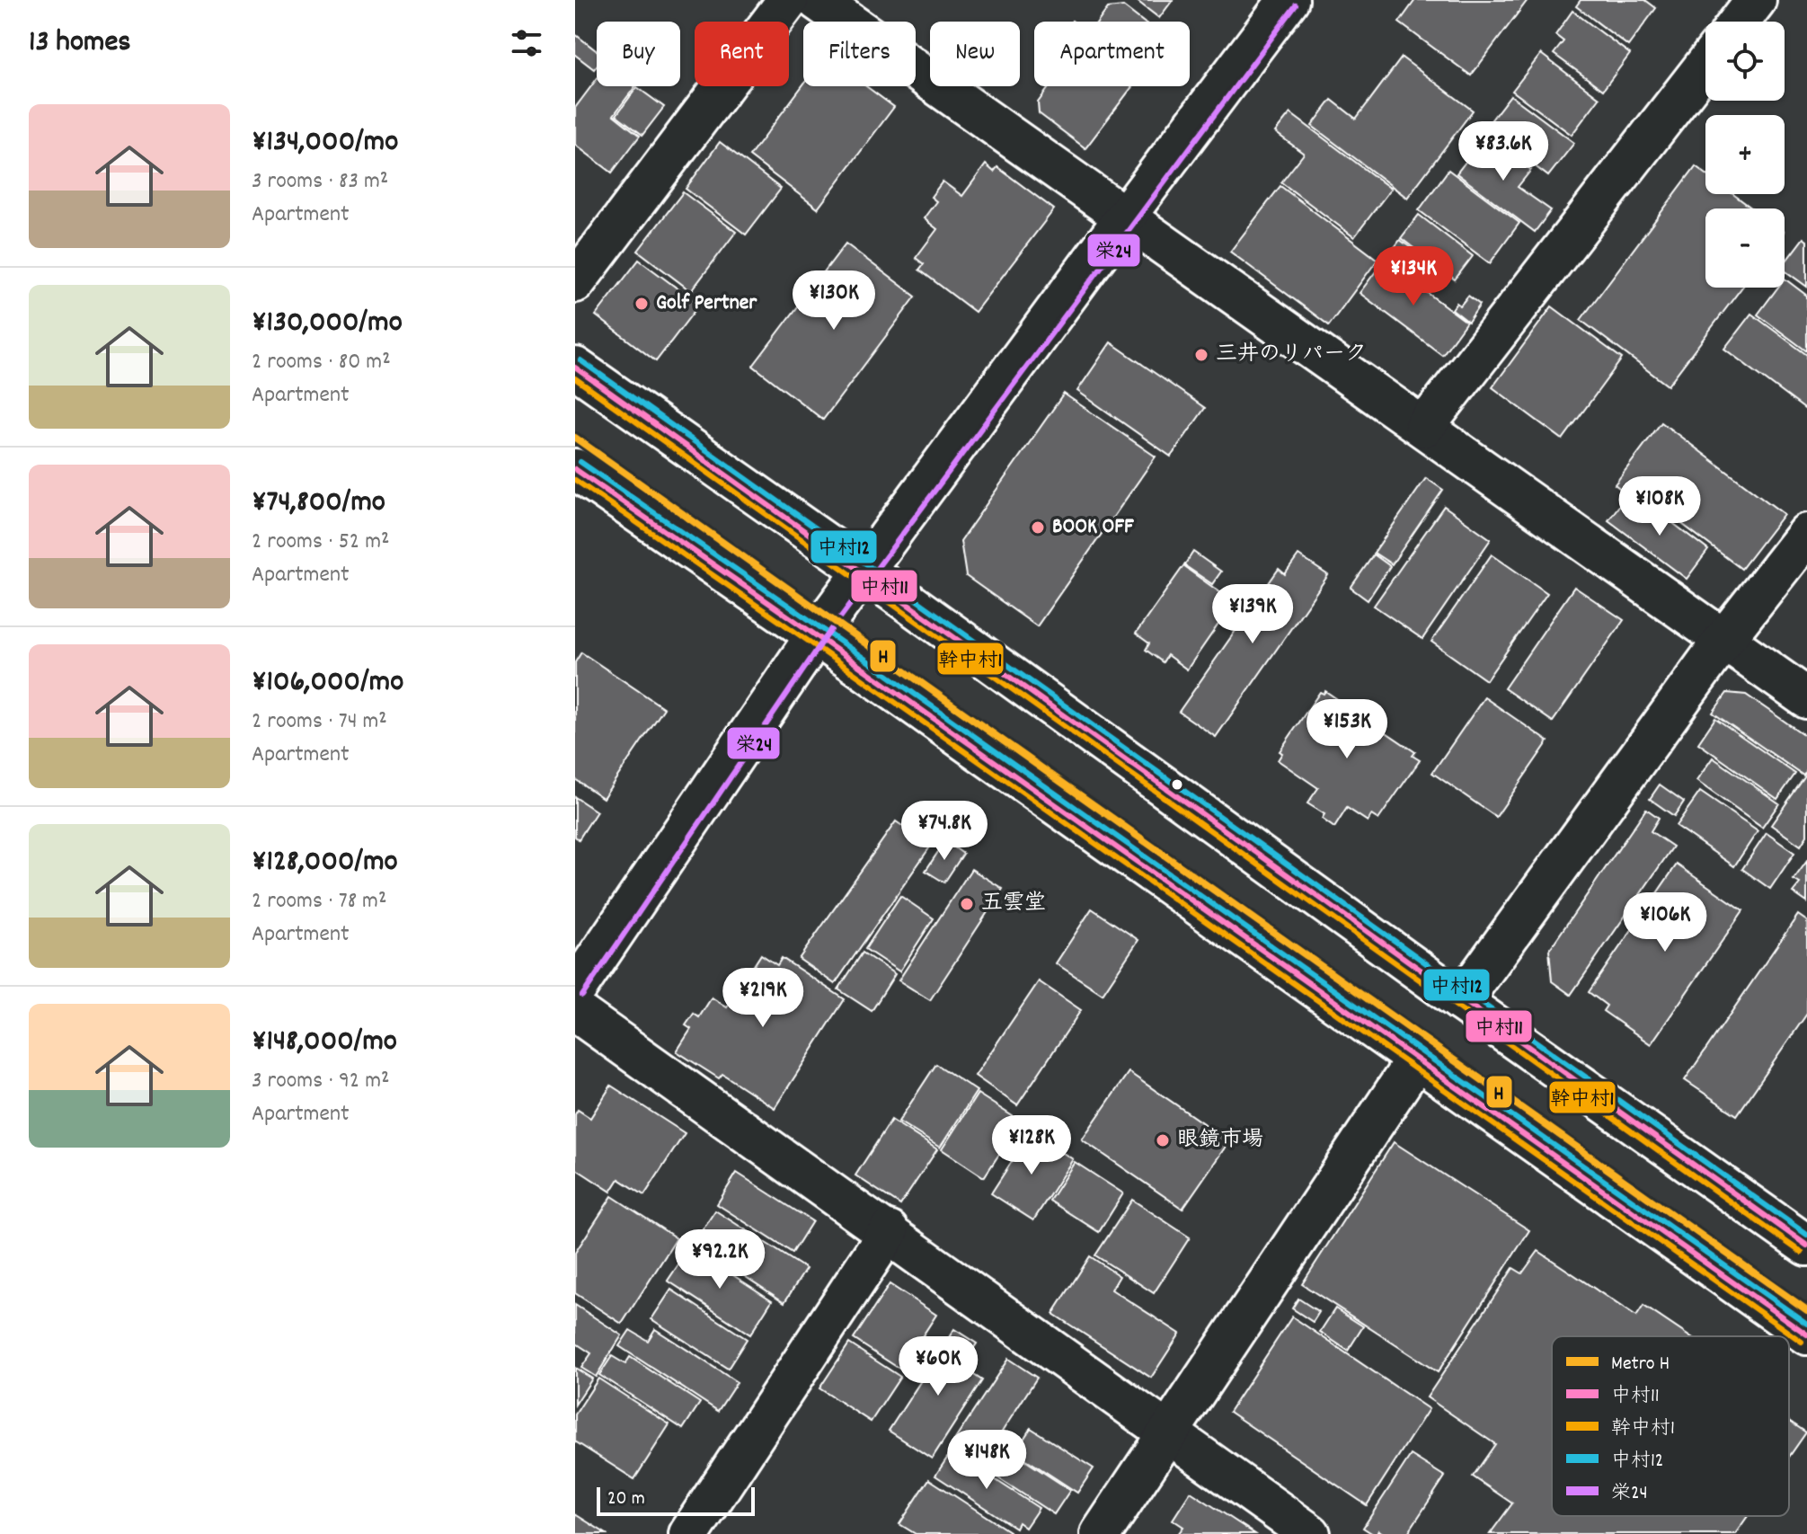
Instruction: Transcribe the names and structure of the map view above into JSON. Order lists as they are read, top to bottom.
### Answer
{
  "places": [
    "Golf Pertner",
    "三井のリパーク",
    "BOOK OFF",
    "五雲堂",
    "眼鏡市場"
  ],
  "lines": [
    "transit line 栄24",
    "transit line 中村12",
    "transit line 中村11",
    "transit line 幹中村1",
    "metro line H"
  ],
  "legend": [
    "Metro H",
    "中村11",
    "幹中村1",
    "中村12",
    "栄24"
  ],
  "scale_bar": "20 m",
  "page": {
    "heading": "13 homes",
    "map_buttons": ["+", "−"],
    "chip": [
      "Buy",
      "Rent",
      "Filters",
      "New",
      "Apartment"
    ],
    "list": [
      {
        "name": "¥134,000/mo",
        "note": "3 rooms · 83 m² · Apartment"
      },
      {
        "name": "¥130,000/mo",
        "note": "2 rooms · 80 m² · Apartment"
      },
      {
        "name": "¥74,800/mo",
        "note": "2 rooms · 52 m² · Apartment"
      },
      {
        "name": "¥106,000/mo",
        "note": "2 rooms · 74 m² · Apartment"
      },
      {
        "name": "¥128,000/mo",
        "note": "2 rooms · 78 m² · Apartment"
      },
      {
        "name": "¥148,000/mo",
        "note": "3 rooms · 92 m² · Apartment"
      }
    ],
    "price": [
      "¥83.6K",
      "¥134K",
      "¥130K",
      "¥108K",
      "¥139K",
      "¥153K",
      "¥74.8K",
      "¥106K",
      "¥219K",
      "¥128K",
      "¥92.2K",
      "¥60K",
      "¥148K"
    ],
    "scale": "20 m"
  }
}
